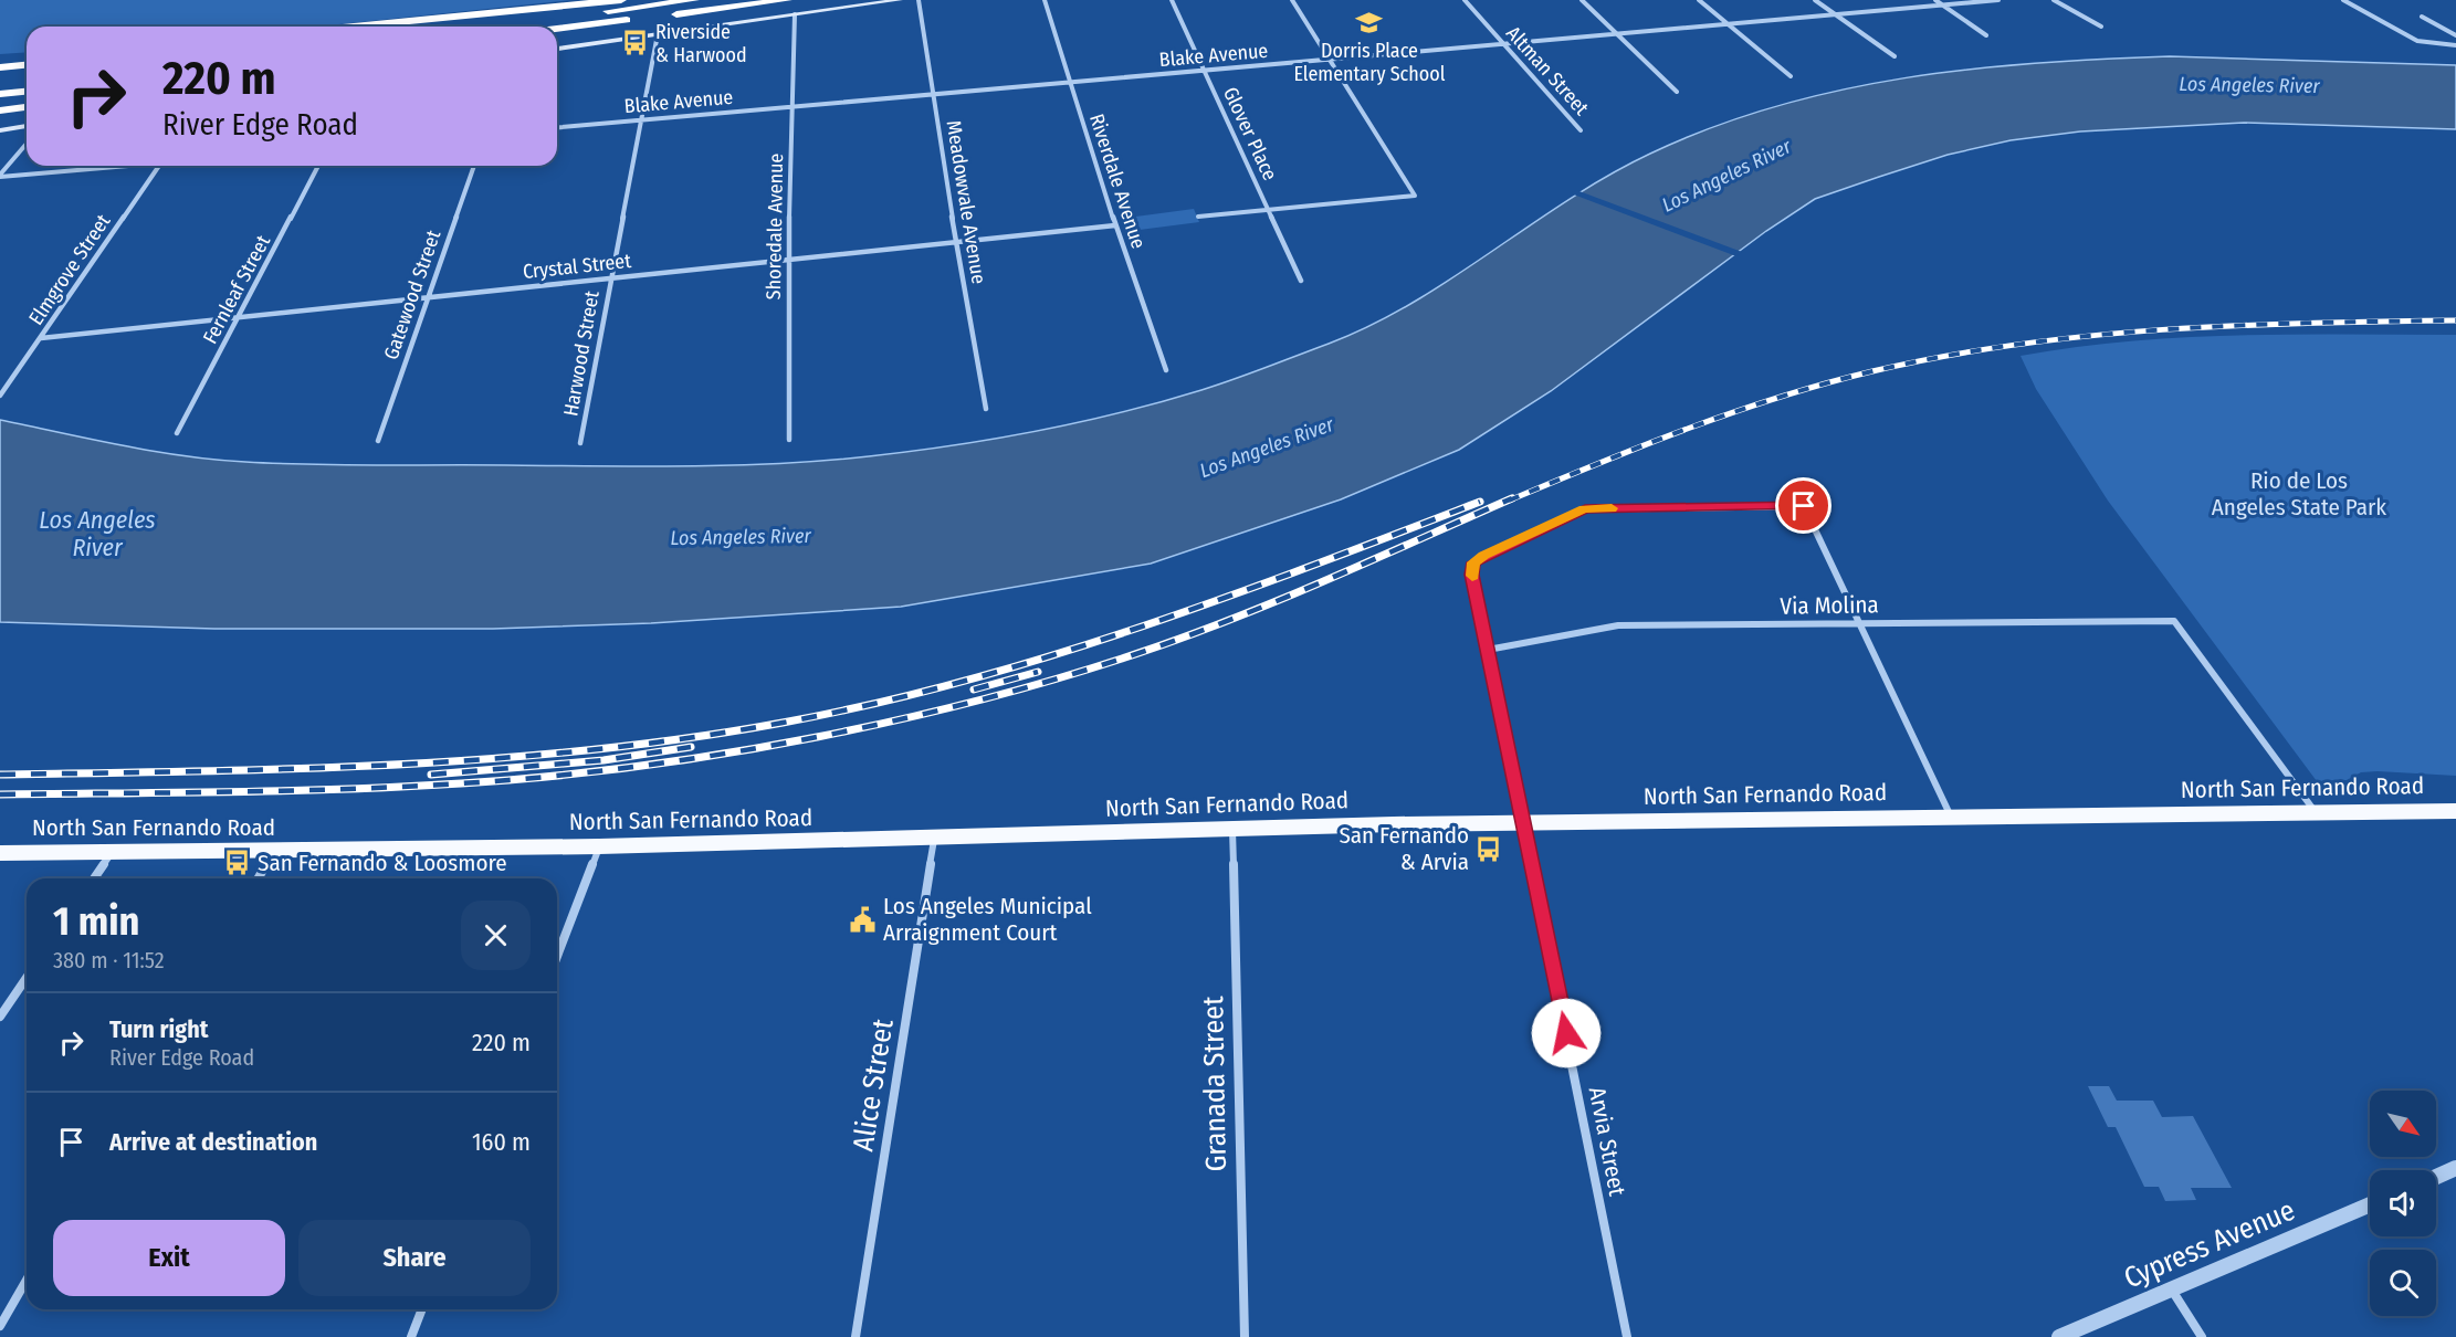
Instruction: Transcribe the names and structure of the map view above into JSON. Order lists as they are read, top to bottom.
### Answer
{
  "streets": {
    "main road": ["North San Fernando Road"],
    "street": [
      "Blake Avenue",
      "Altman Street",
      "Glover Place",
      "Riverdale Avenue",
      "Meadowvale Avenue",
      "Shoredale Avenue",
      "Crystal Street",
      "Elmgrove Street",
      "Fernleaf Street",
      "Gatewood Street",
      "Harwood Street",
      "Via Molina",
      "Granada Street",
      "Alice Street",
      "Arvia Street",
      "Cypress Avenue"
    ]
  },
  "crossings": [
    ["Blake Avenue", "Altman Street"],
    ["Blake Avenue", "Glover Place"],
    ["Blake Avenue", "Riverdale Avenue"],
    ["Blake Avenue", "Meadowvale Avenue"],
    ["Blake Avenue", "Shoredale Avenue"],
    ["Blake Avenue", "Harwood Street"],
    ["Riverdale Avenue", "Crystal Street"],
    ["Meadowvale Avenue", "Crystal Street"],
    ["Shoredale Avenue", "Crystal Street"],
    ["Crystal Street", "Elmgrove Street"],
    ["Crystal Street", "Fernleaf Street"],
    ["Crystal Street", "Gatewood Street"],
    ["Crystal Street", "Harwood Street"],
    ["Via Molina", "North San Fernando Road"],
    ["Via Molina", "Arvia Street"],
    ["North San Fernando Road", "Granada Street"],
    ["North San Fernando Road", "Alice Street"],
    ["North San Fernando Road", "Arvia Street"]
  ],
  "water": ["Los Angeles River"],
  "parks": ["Rio de Los Angeles State Park"],
  "places": {
    "school or university": ["Dorris Place Elementary School"],
    "bus stop": ["Riverside & Harwood", "San Fernando & Arvia", "San Fernando & Loosmore"],
    "public building": ["Los Angeles Municipal Arraignment Court"]
  },
  "north": "bottom right",
  "page": {
    "turn": ["220 m", "River Edge Road"],
    "heading": ["1 min", "380 m · 11:52"],
    "list": [
      {
        "name": "Turn right",
        "note": "River Edge Road",
        "value": "220 m"
      },
      {
        "name": "Arrive at destination",
        "value": "160 m"
      }
    ],
    "buttons": ["Exit", "Share"]
  }
}
